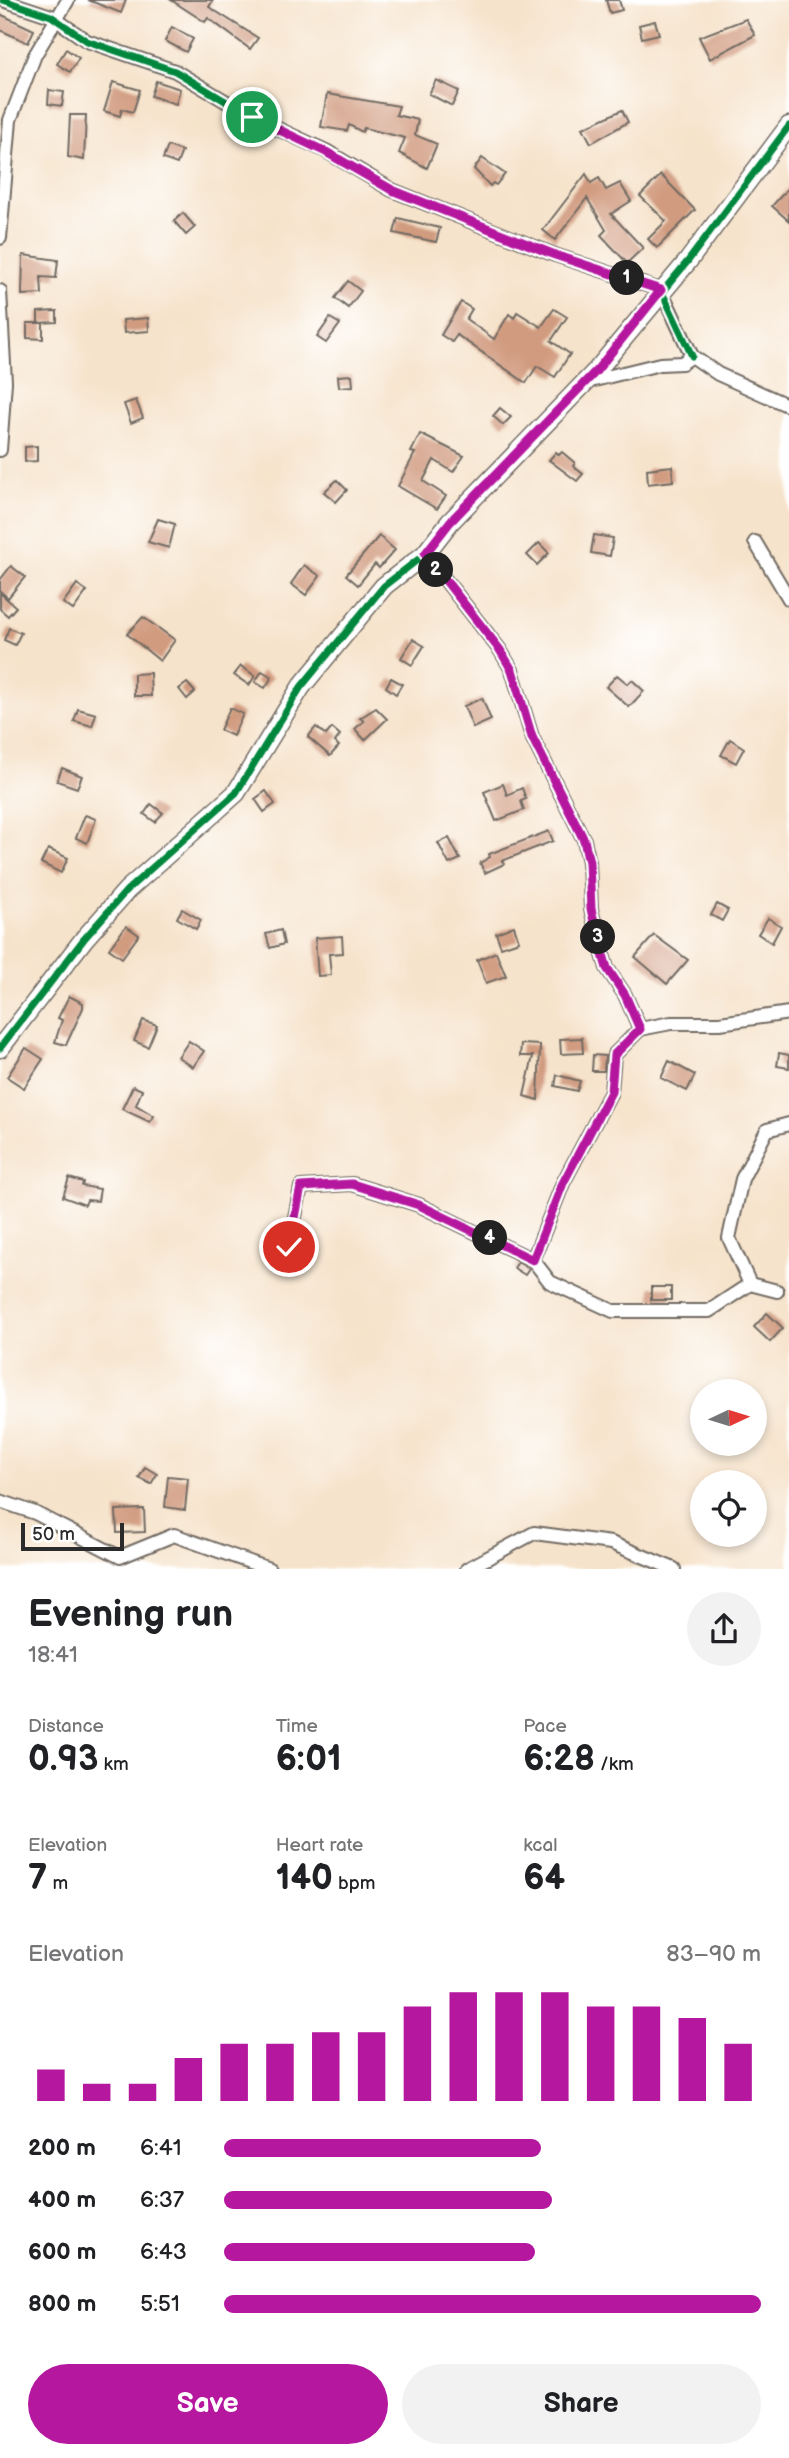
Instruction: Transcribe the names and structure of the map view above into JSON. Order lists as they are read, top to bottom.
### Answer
{
  "scale_bar": "50 m",
  "north": "right",
  "page": {
    "pins": [
      "1",
      "2",
      "3",
      "4"
    ],
    "scale": "50 m",
    "heading": ["Evening run", "18:41"],
    "stats": [
      ["Distance", "0.93 km"],
      ["Time", "6:01"],
      ["Pace", "6:28 /km"],
      ["Elevation", "7 m"],
      ["Heart rate", "140 bpm"],
      ["kcal", "64"]
    ],
    "chart": ["Elevation", "83–90 m"],
    "list": [
      {
        "name": "200 m",
        "note": "6:41"
      },
      {
        "name": "400 m",
        "note": "6:37"
      },
      {
        "name": "600 m",
        "note": "6:43"
      },
      {
        "name": "800 m",
        "note": "5:51"
      }
    ],
    "buttons": ["Save", "Share"]
  }
}
